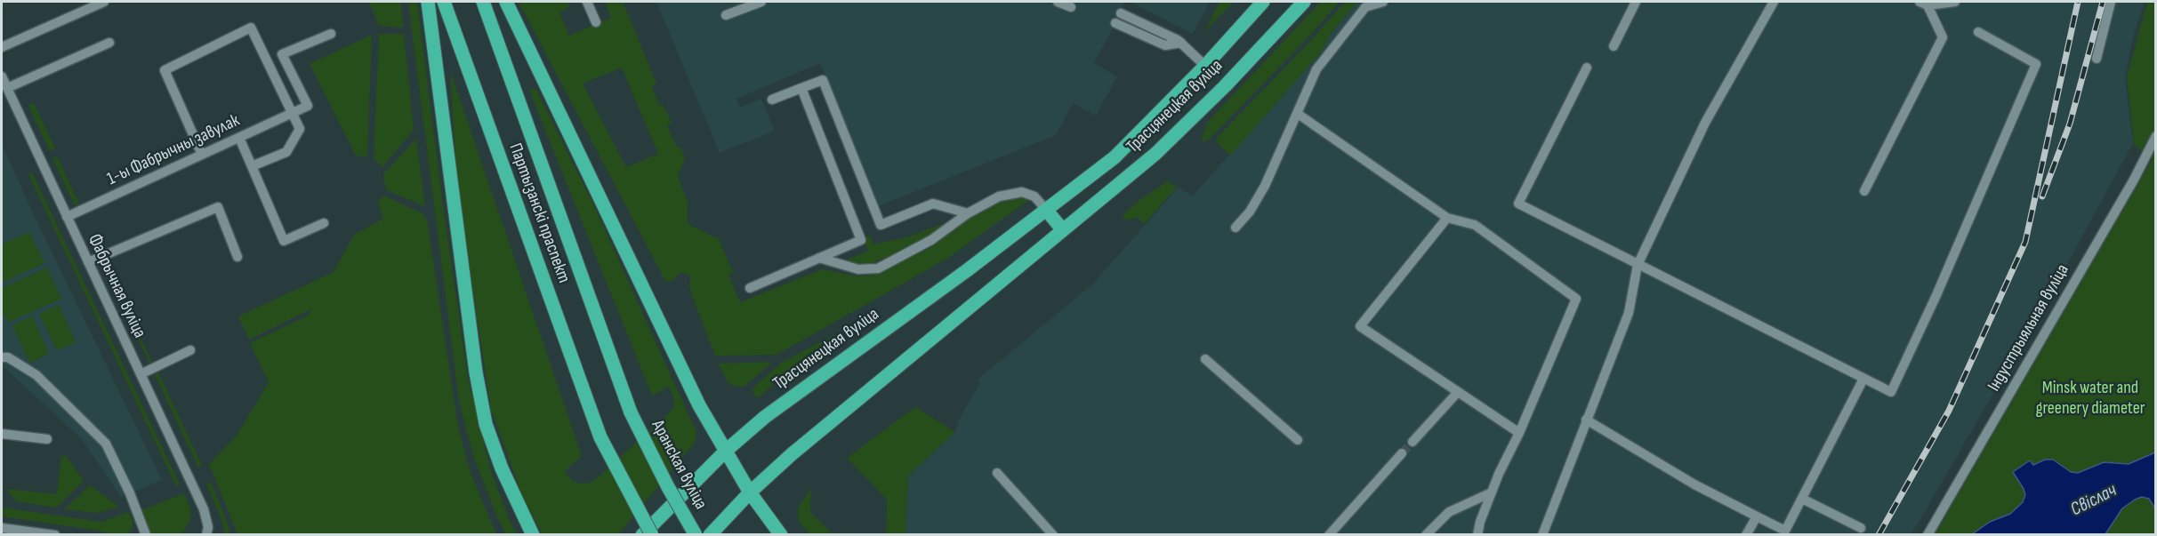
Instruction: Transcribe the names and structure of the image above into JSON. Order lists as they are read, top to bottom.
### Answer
{
  "streets": {
    "main road": ["Трасцянецкая вуліца", "Партызанскі праспект", "Аранская вуліца"],
    "street": ["1-ы Фабрычны завулак", "Фабрычная вуліца", "Індустрыяльная вуліца"]
  },
  "crossings": [
    ["1-ы Фабрычны завулак", "Фабрычная вуліца"],
    ["Партызанскі праспект", "Аранская вуліца"]
  ],
  "water": ["Свіслач"],
  "parks": ["Minsk water and greenery diameter"]
}
